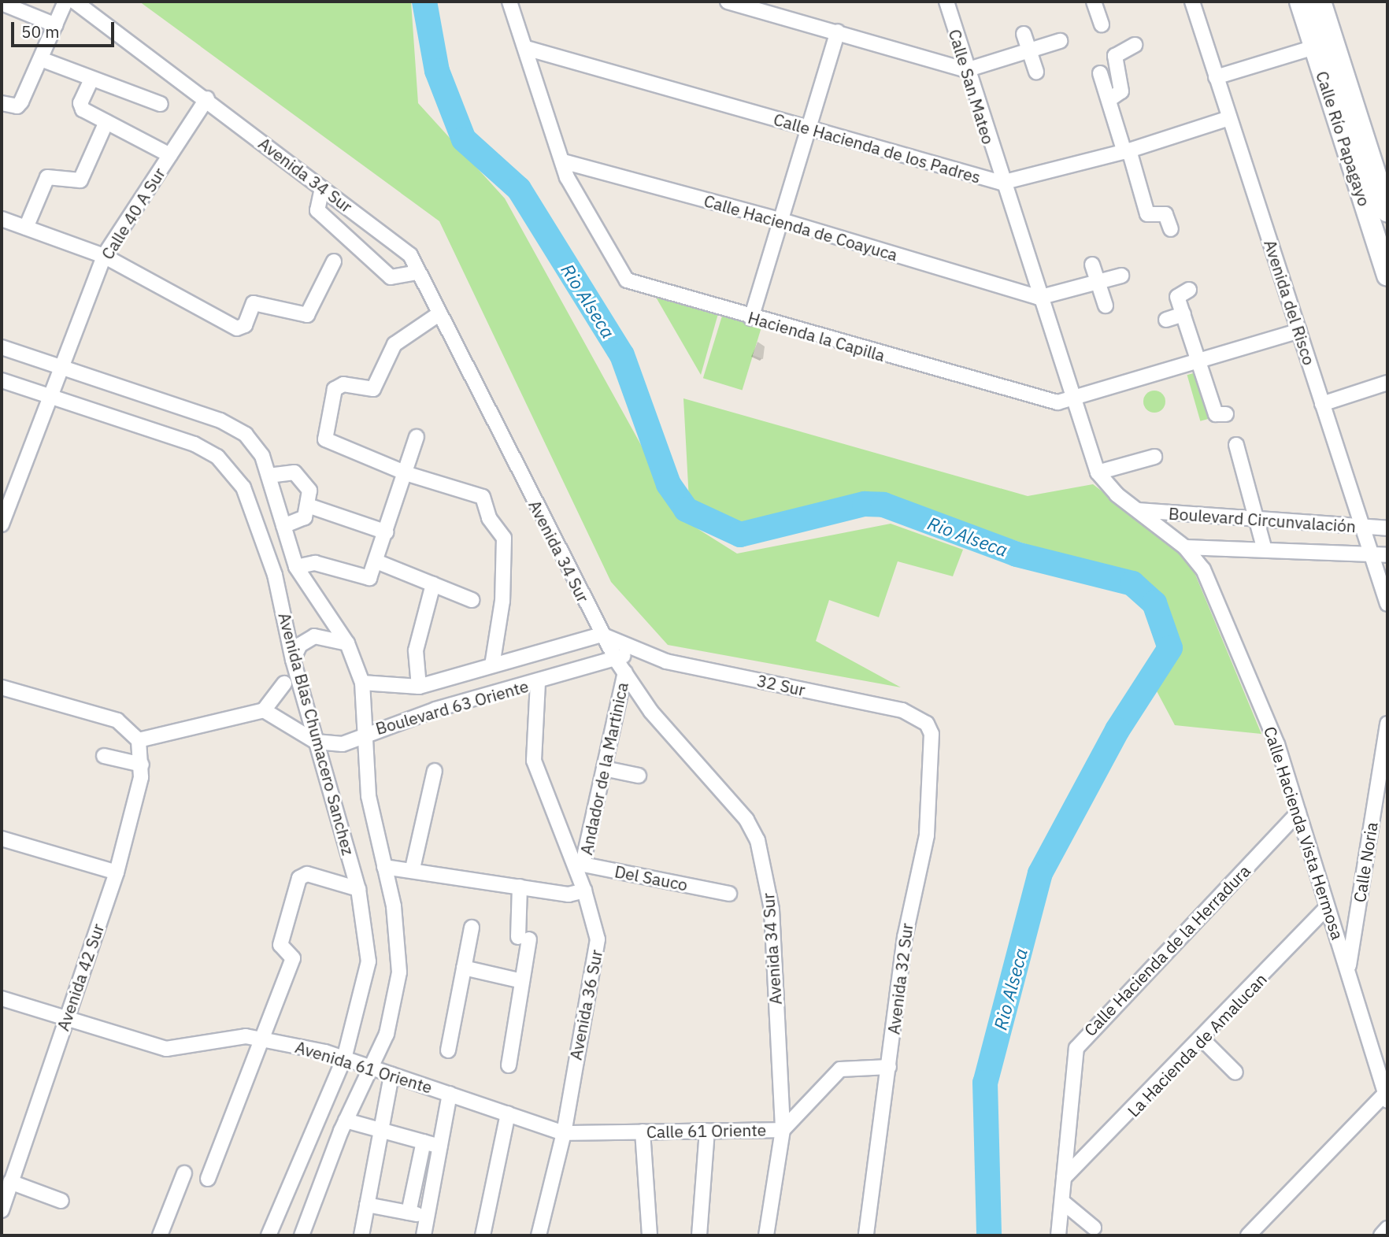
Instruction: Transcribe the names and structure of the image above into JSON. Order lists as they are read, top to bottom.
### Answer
{
  "streets": {
    "main road": ["Calle Río Papagayo"],
    "street": [
      "Calle San Mateo",
      "Calle Hacienda de los Padres",
      "Avenida 34 Sur",
      "Calle 40 A Sur",
      "Calle Hacienda de Coayuca",
      "Avenida del Risco",
      "Hacienda la Capilla",
      "Boulevard Circunvalación",
      "32 Sur",
      "Boulevard 63 Oriente",
      "Avenida Blas Chumacero Sanchez",
      "Andador de la Martinica",
      "Calle Hacienda Vista Hermosa",
      "Calle Noria",
      "Del Sauco",
      "Calle Hacienda de la Herradura",
      "Avenida 42 Sur",
      "Avenida 32 Sur",
      "Avenida 36 Sur",
      "La Hacienda de Amalucan",
      "Avenida 61 Oriente",
      "Calle 61 Oriente"
    ]
  },
  "crossings": [
    ["Calle San Mateo", "Calle Hacienda de los Padres"],
    ["Calle San Mateo", "Calle Hacienda de Coayuca"],
    ["Calle San Mateo", "Calle Hacienda Vista Hermosa"],
    ["Calle Hacienda de los Padres", "Avenida del Risco"],
    ["Calle Hacienda de los Padres", "Hacienda la Capilla"],
    ["Avenida 34 Sur", "Calle 40 A Sur"],
    ["Avenida 34 Sur", "32 Sur"],
    ["Avenida 34 Sur", "Boulevard 63 Oriente"],
    ["Avenida 34 Sur", "Andador de la Martinica"],
    ["Avenida 34 Sur", "Calle 61 Oriente"],
    ["Calle 40 A Sur", "Avenida Blas Chumacero Sanchez"],
    ["Calle Hacienda de Coayuca", "Hacienda la Capilla"],
    ["Calle Hacienda de Coayuca", "Calle Hacienda Vista Hermosa"],
    ["Avenida del Risco", "Hacienda la Capilla"],
    ["Avenida del Risco", "Boulevard Circunvalación"],
    ["Hacienda la Capilla", "Calle Hacienda Vista Hermosa"],
    ["Boulevard Circunvalación", "Calle Hacienda Vista Hermosa"],
    ["32 Sur", "Boulevard 63 Oriente"],
    ["32 Sur", "Avenida 32 Sur"],
    ["Boulevard 63 Oriente", "Avenida Blas Chumacero Sanchez"],
    ["Boulevard 63 Oriente", "Avenida 36 Sur"],
    ["Avenida Blas Chumacero Sanchez", "Avenida 61 Oriente"],
    ["Andador de la Martinica", "Del Sauco"],
    ["Andador de la Martinica", "Avenida 36 Sur"],
    ["Calle Hacienda Vista Hermosa", "Calle Noria"],
    ["Calle Hacienda Vista Hermosa", "Calle Hacienda de la Herradura"],
    ["Calle Hacienda Vista Hermosa", "La Hacienda de Amalucan"],
    ["Del Sauco", "Avenida 36 Sur"],
    ["Calle Hacienda de la Herradura", "La Hacienda de Amalucan"],
    ["Avenida 42 Sur", "Avenida 61 Oriente"],
    ["Avenida 32 Sur", "Calle 61 Oriente"],
    ["Avenida 36 Sur", "Avenida 61 Oriente"],
    ["Avenida 36 Sur", "Calle 61 Oriente"],
    ["Avenida 61 Oriente", "Calle 61 Oriente"]
  ],
  "water": ["Rio Alseca"],
  "scale_bar": "50 m"
}
